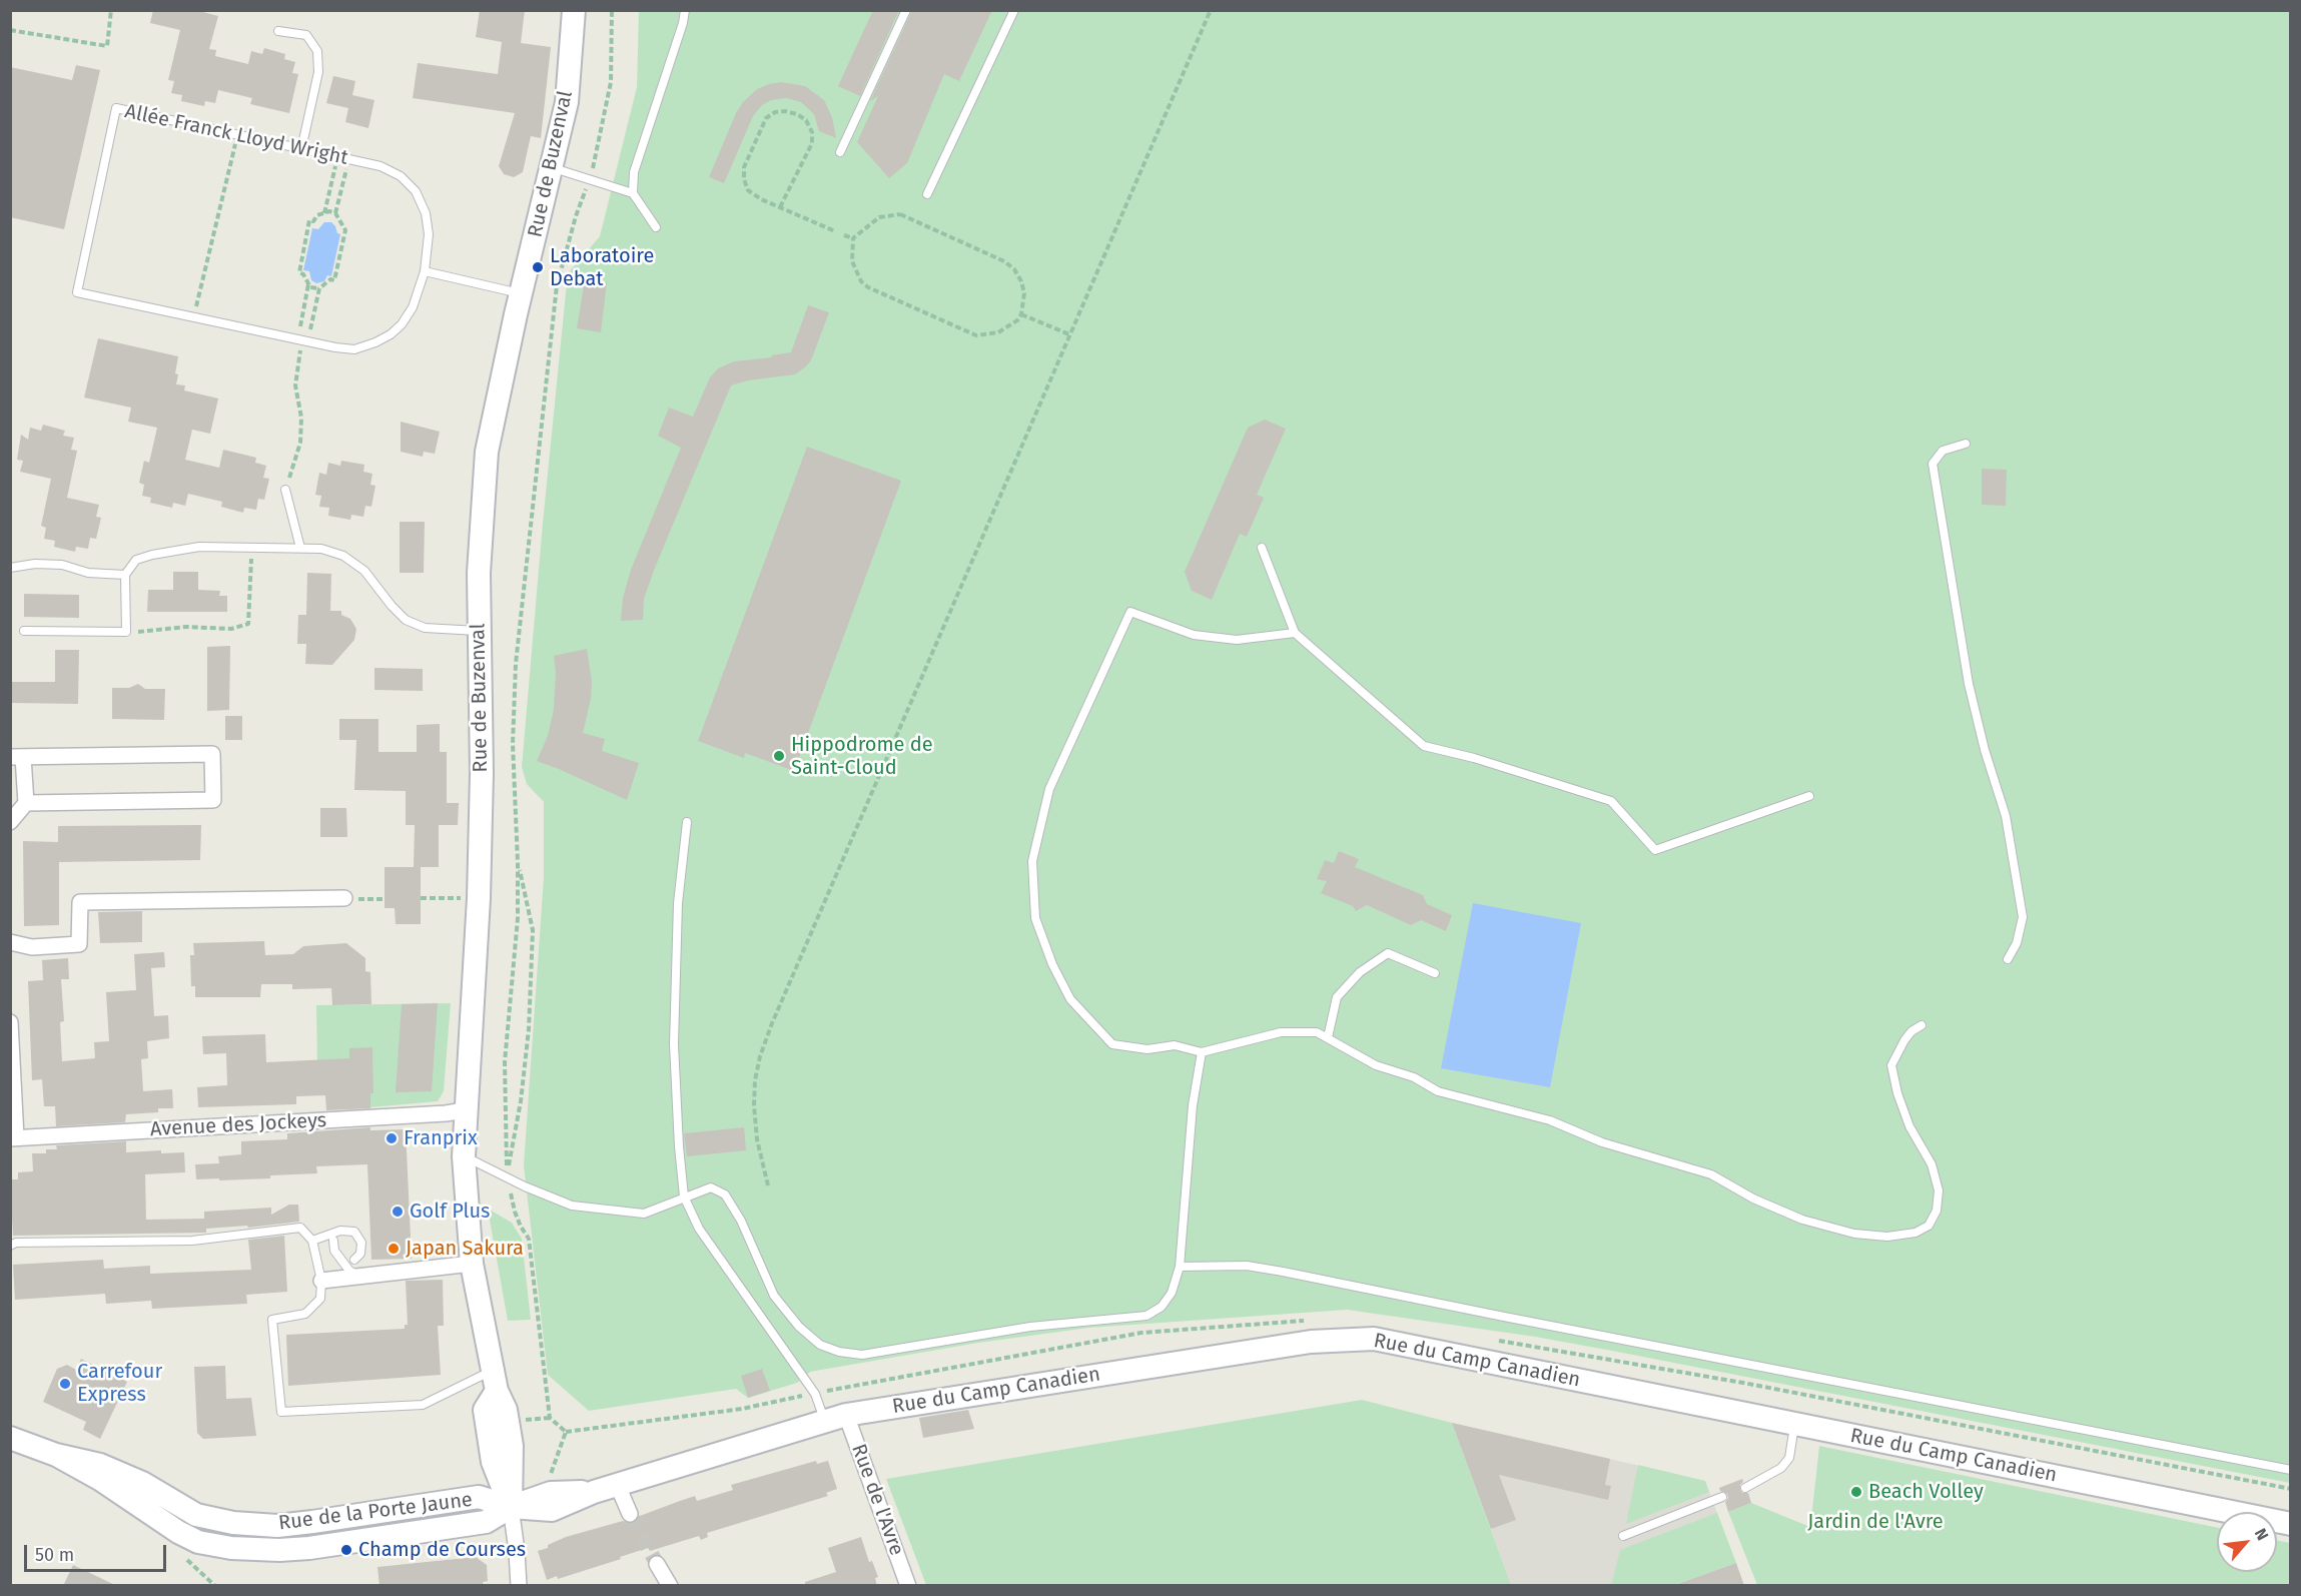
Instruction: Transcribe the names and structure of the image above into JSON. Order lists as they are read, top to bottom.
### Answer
{
  "streets": {
    "main road": ["Rue de Buzenval", "Rue du Camp Canadien", "Rue de la Porte Jaune"],
    "street": ["Avenue des Jockeys", "Rue de l'Avre"],
    "lane": ["Allée Franck Lloyd Wright"]
  },
  "crossings": [
    ["Rue de Buzenval", "Avenue des Jockeys"],
    ["Rue de Buzenval", "Rue du Camp Canadien"],
    ["Rue de Buzenval", "Rue de la Porte Jaune"],
    ["Rue du Camp Canadien", "Rue de l'Avre"],
    ["Rue du Camp Canadien", "Rue de la Porte Jaune"]
  ],
  "parks": ["Jardin de l'Avre"],
  "places": [
    "Laboratoire Debat",
    "Hippodrome de Saint-Cloud",
    "Franprix",
    "Golf Plus",
    "Japan Sakura",
    "Carrefour Express",
    "Beach Volley",
    "Champ de Courses"
  ],
  "scale_bar": "50 m",
  "north": "top right"
}
